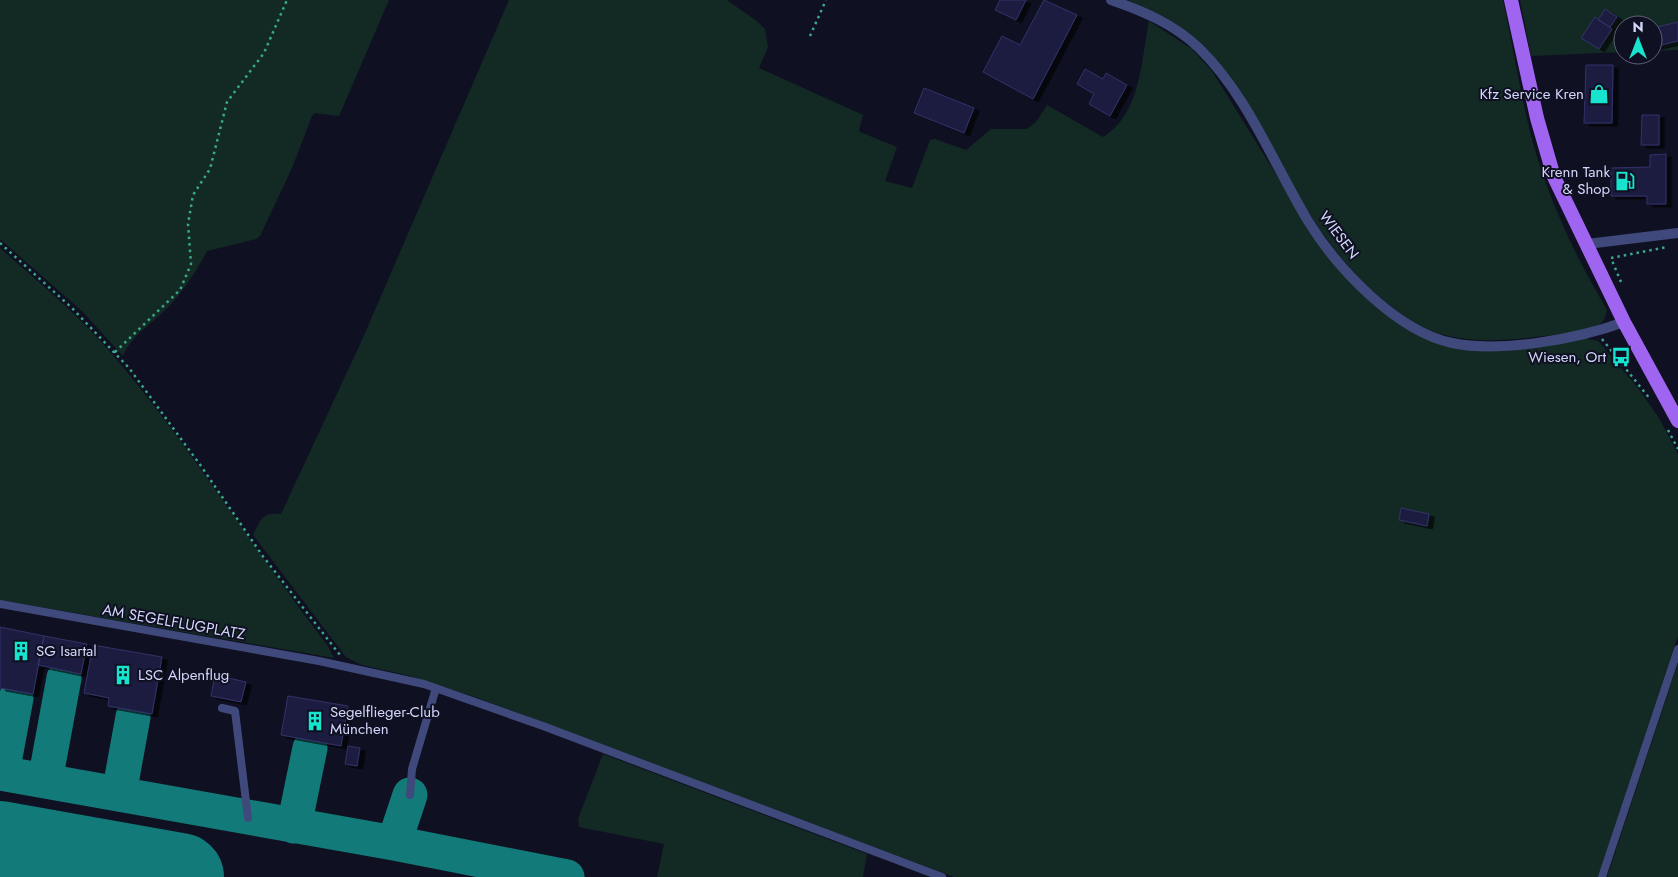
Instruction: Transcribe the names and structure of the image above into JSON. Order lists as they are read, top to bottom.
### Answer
{
  "streets": {
    "street": ["WIESEN"],
    "lane": ["AM SEGELFLUGPLATZ"]
  },
  "places": {
    "shop": ["Kfz Service Kren"],
    "fuel station": ["Krenn Tank & Shop"],
    "bus stop": ["Wiesen, Ort"],
    "building": ["SG Isartal", "LSC Alpenflug", "Segelflieger-Club München"]
  },
  "north": "top"
}
